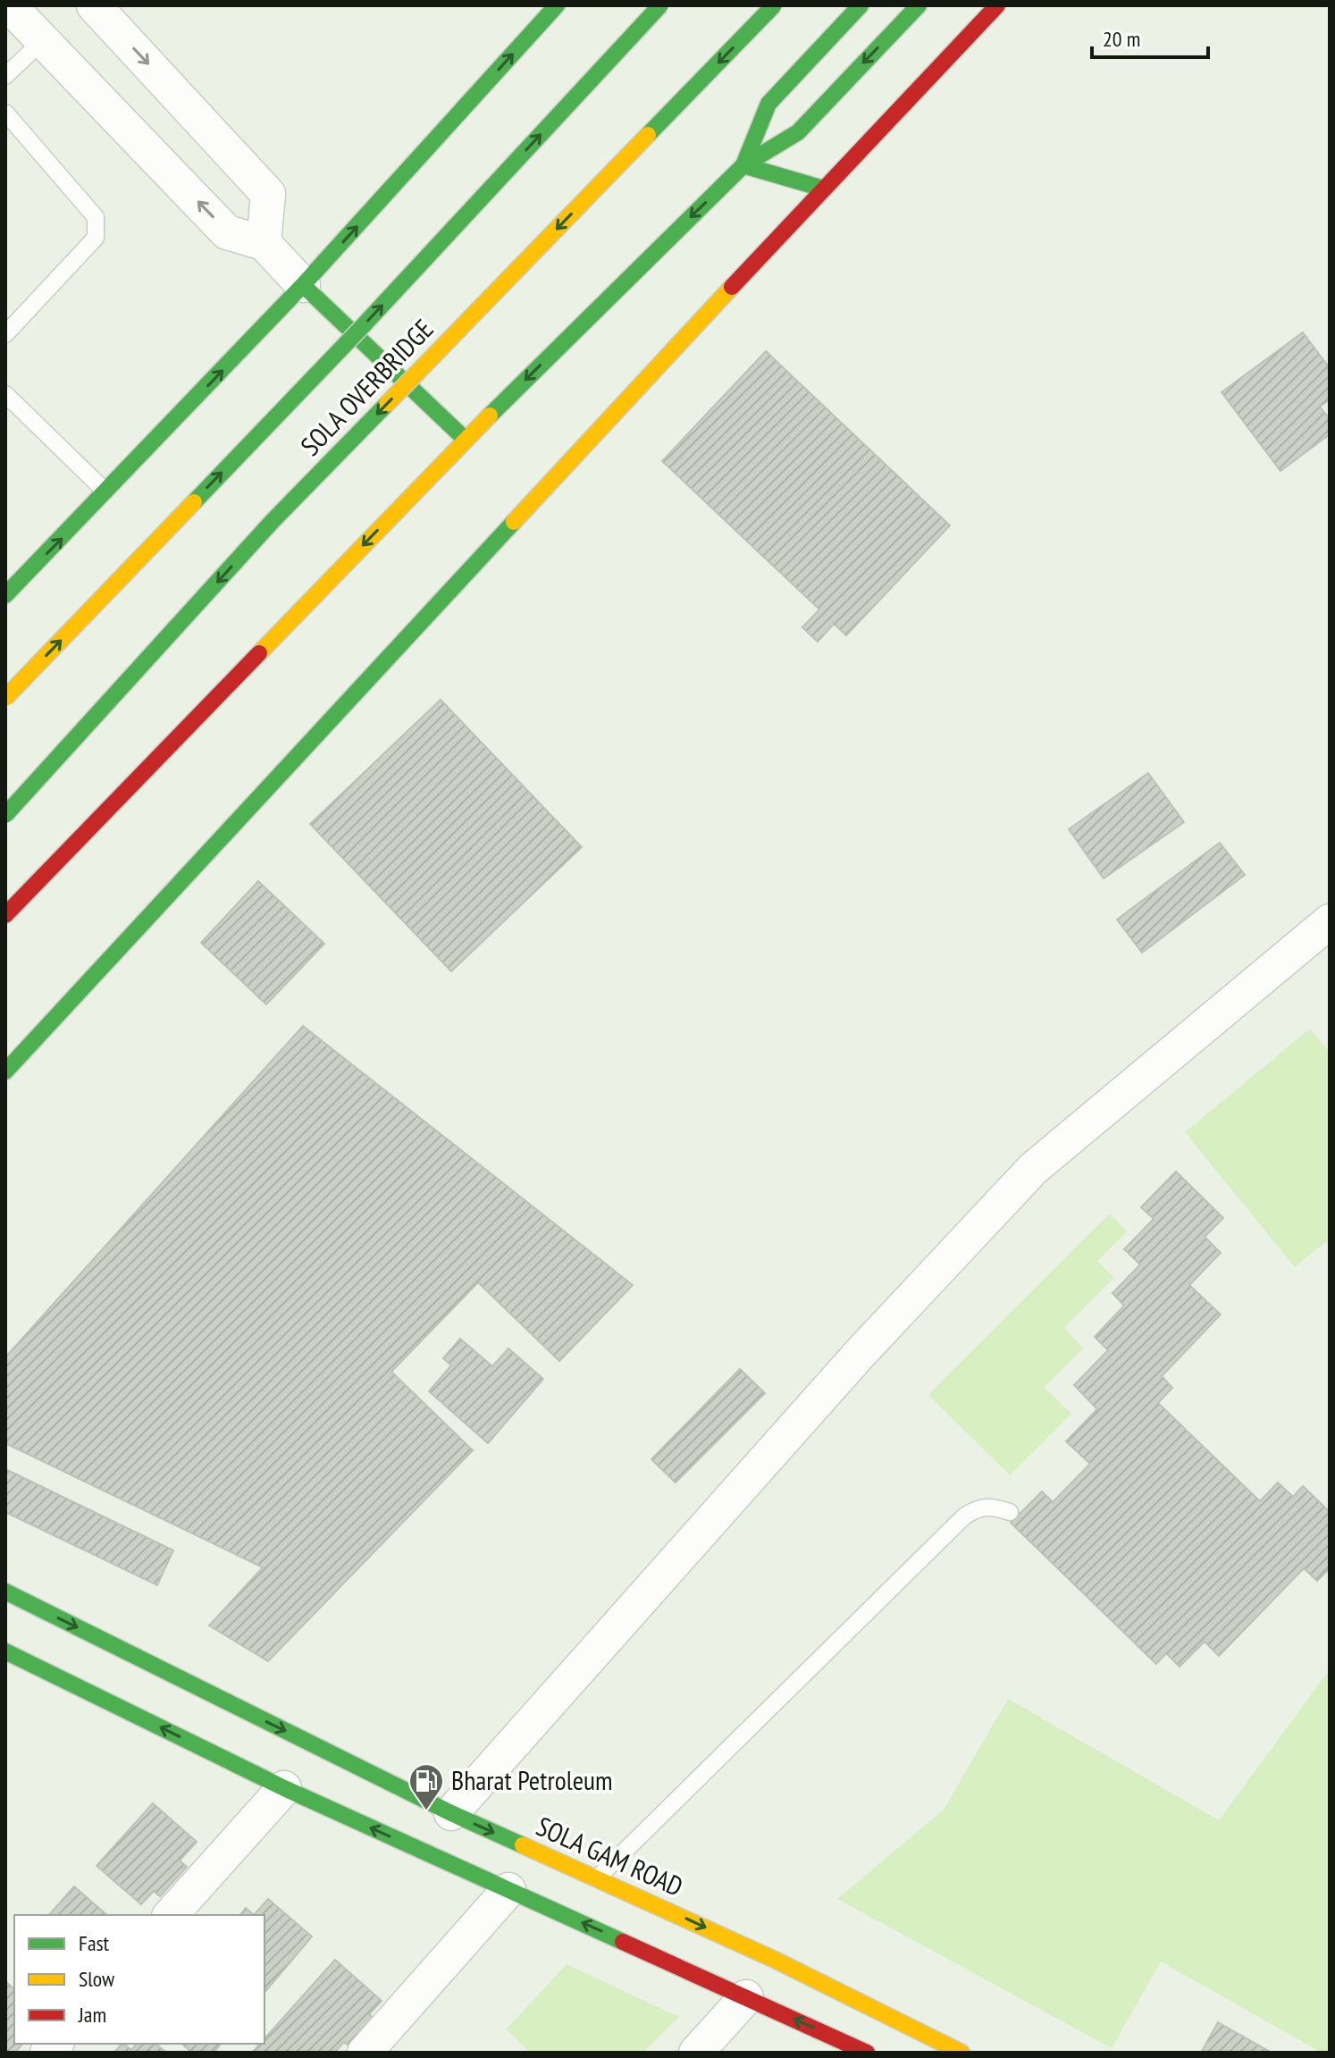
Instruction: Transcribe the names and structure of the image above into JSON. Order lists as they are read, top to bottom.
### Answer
{
  "streets": {
    "main road": ["SOLA OVERBRIDGE", "SOLA GAM ROAD"]
  },
  "places": {
    "fuel station": ["Bharat Petroleum"]
  },
  "legend": ["Fast", "Slow", "Jam"],
  "scale_bar": "20 m"
}
